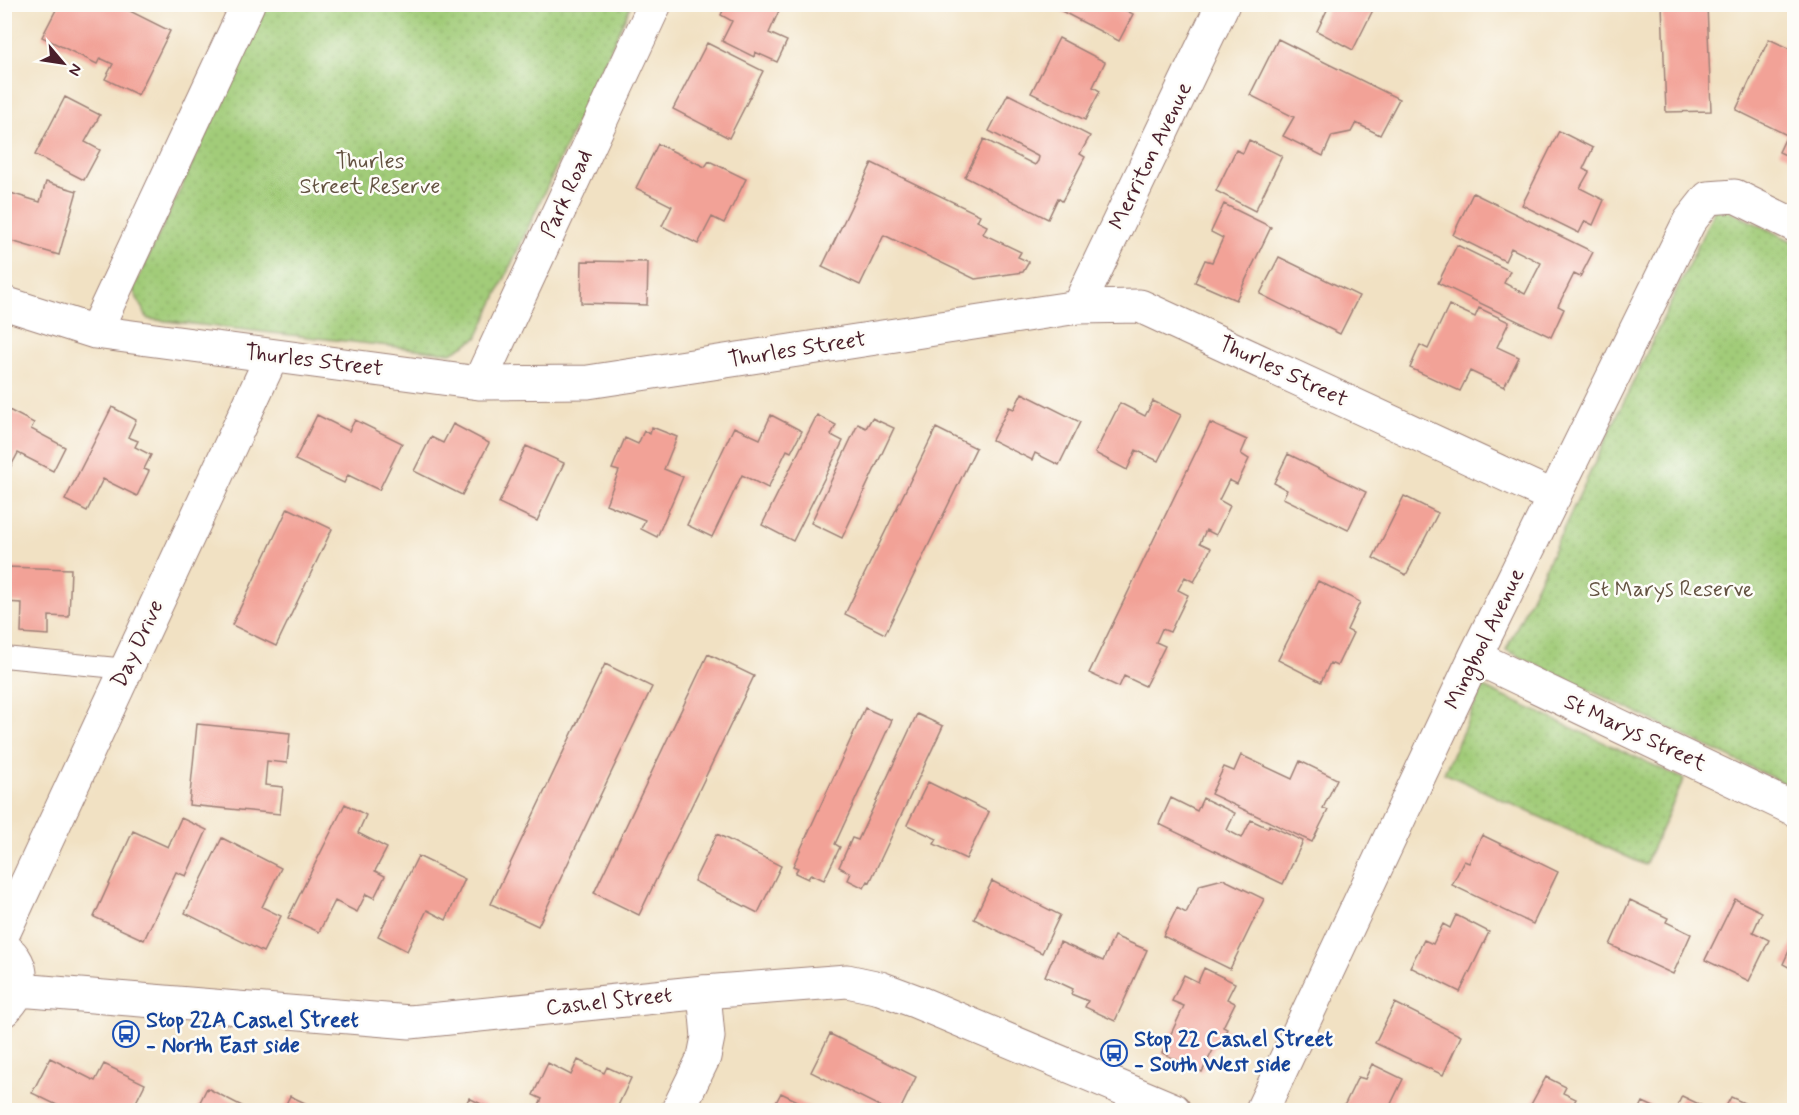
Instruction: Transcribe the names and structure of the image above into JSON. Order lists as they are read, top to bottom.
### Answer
{
  "streets": {
    "street": [
      "Merriton Avenue",
      "Park Road",
      "Thurles Street",
      "Mingbool Avenue",
      "Day Drive",
      "St Marys Street",
      "Cashel Street"
    ]
  },
  "crossings": [
    ["Merriton Avenue", "Thurles Street"],
    ["Park Road", "Thurles Street"],
    ["Thurles Street", "Mingbool Avenue"],
    ["Thurles Street", "Day Drive"],
    ["Mingbool Avenue", "St Marys Street"]
  ],
  "parks": ["Thurles Street Reserve", "St Marys Reserve"],
  "places": {
    "bus stop": ["Stop 22A Cashel Street - North East side", "Stop 22 Cashel Street - South West side"]
  },
  "north": "bottom right"
}
